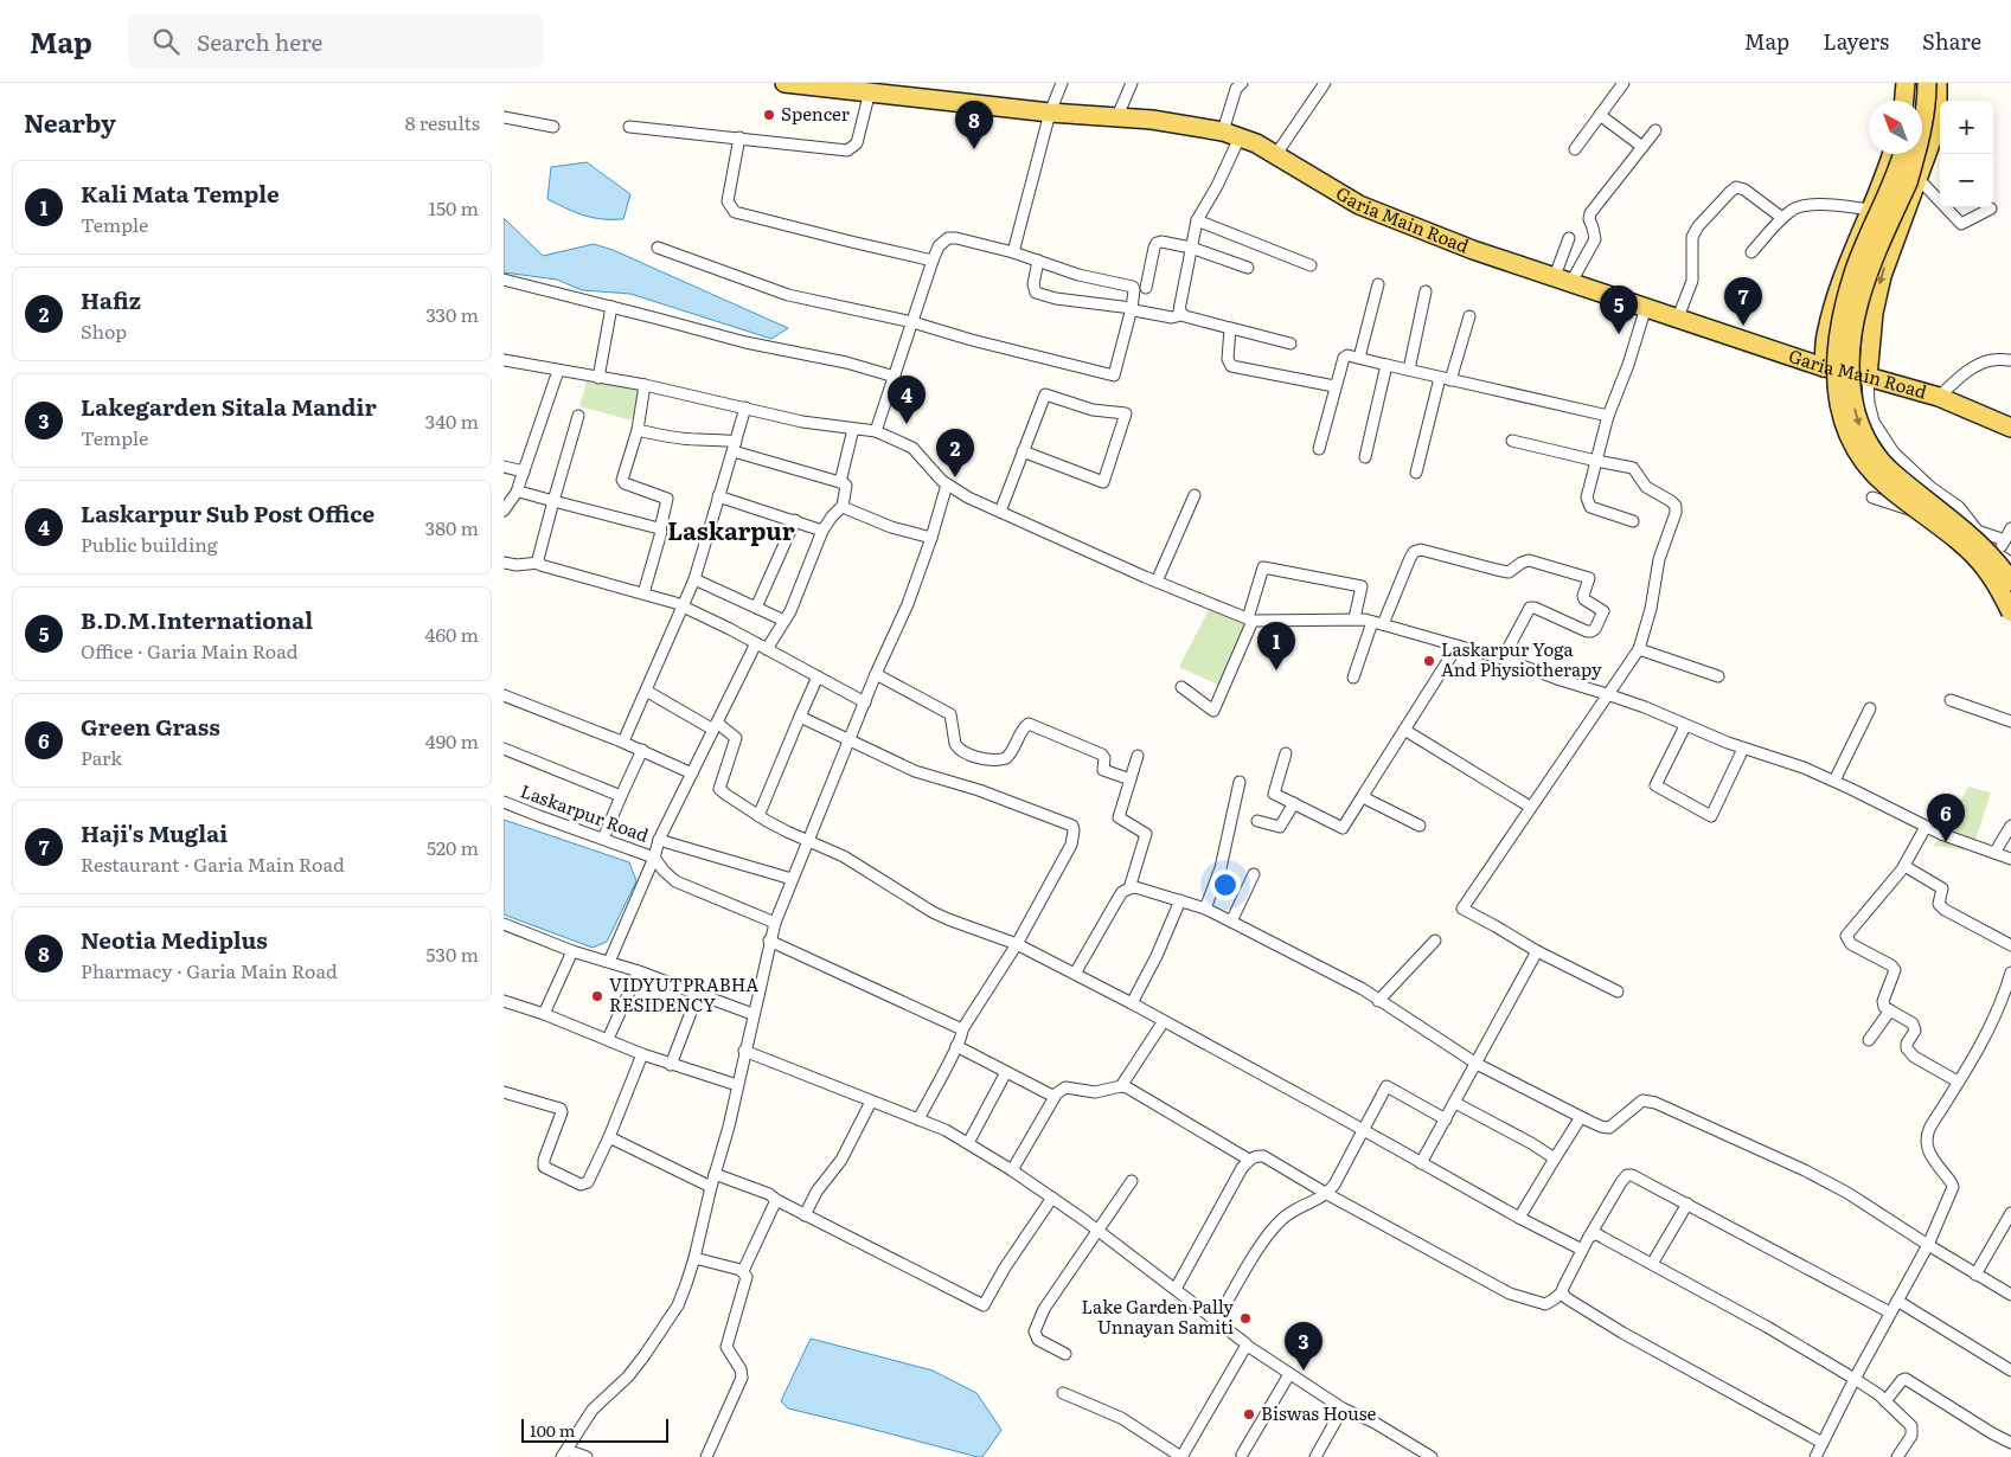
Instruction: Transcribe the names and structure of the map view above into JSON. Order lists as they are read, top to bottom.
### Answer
{
  "streets": {
    "main road": ["Garia Main Road"],
    "street": ["Laskarpur Road"]
  },
  "districts": ["Laskarpur"],
  "places": [
    "Spencer",
    "Laskarpur Yoga And Physiotherapy",
    "VIDYUTPRABHA RESIDENCY",
    "Lake Garden Pally Unnayan Samiti",
    "Biswas House"
  ],
  "scale_bar": "100 m",
  "north": "top left",
  "page": {
    "header": "Map",
    "search": "Search here",
    "nav": ["Map", "Layers", "Share"],
    "heading": ["Nearby", "8 results"],
    "map_buttons": ["+", "−"],
    "pins": [
      "8",
      "7",
      "5",
      "4",
      "2",
      "1",
      "6",
      "3"
    ],
    "list": [
      {
        "mark": "1",
        "name": "Kali Mata Temple",
        "note": "Temple",
        "value": "150 m"
      },
      {
        "mark": "2",
        "name": "Hafiz",
        "note": "Shop",
        "value": "330 m"
      },
      {
        "mark": "3",
        "name": "Lakegarden Sitala Mandir",
        "note": "Temple",
        "value": "340 m"
      },
      {
        "mark": "4",
        "name": "Laskarpur Sub Post Office",
        "note": "Public building",
        "value": "380 m"
      },
      {
        "mark": "5",
        "name": "B.D.M.International",
        "note": "Office · Garia Main Road",
        "value": "460 m"
      },
      {
        "mark": "6",
        "name": "Green Grass",
        "note": "Park",
        "value": "490 m"
      },
      {
        "mark": "7",
        "name": "Haji's Muglai",
        "note": "Restaurant · Garia Main Road",
        "value": "520 m"
      },
      {
        "mark": "8",
        "name": "Neotia Mediplus",
        "note": "Pharmacy · Garia Main Road",
        "value": "530 m"
      }
    ],
    "scale": "100 m"
  }
}
